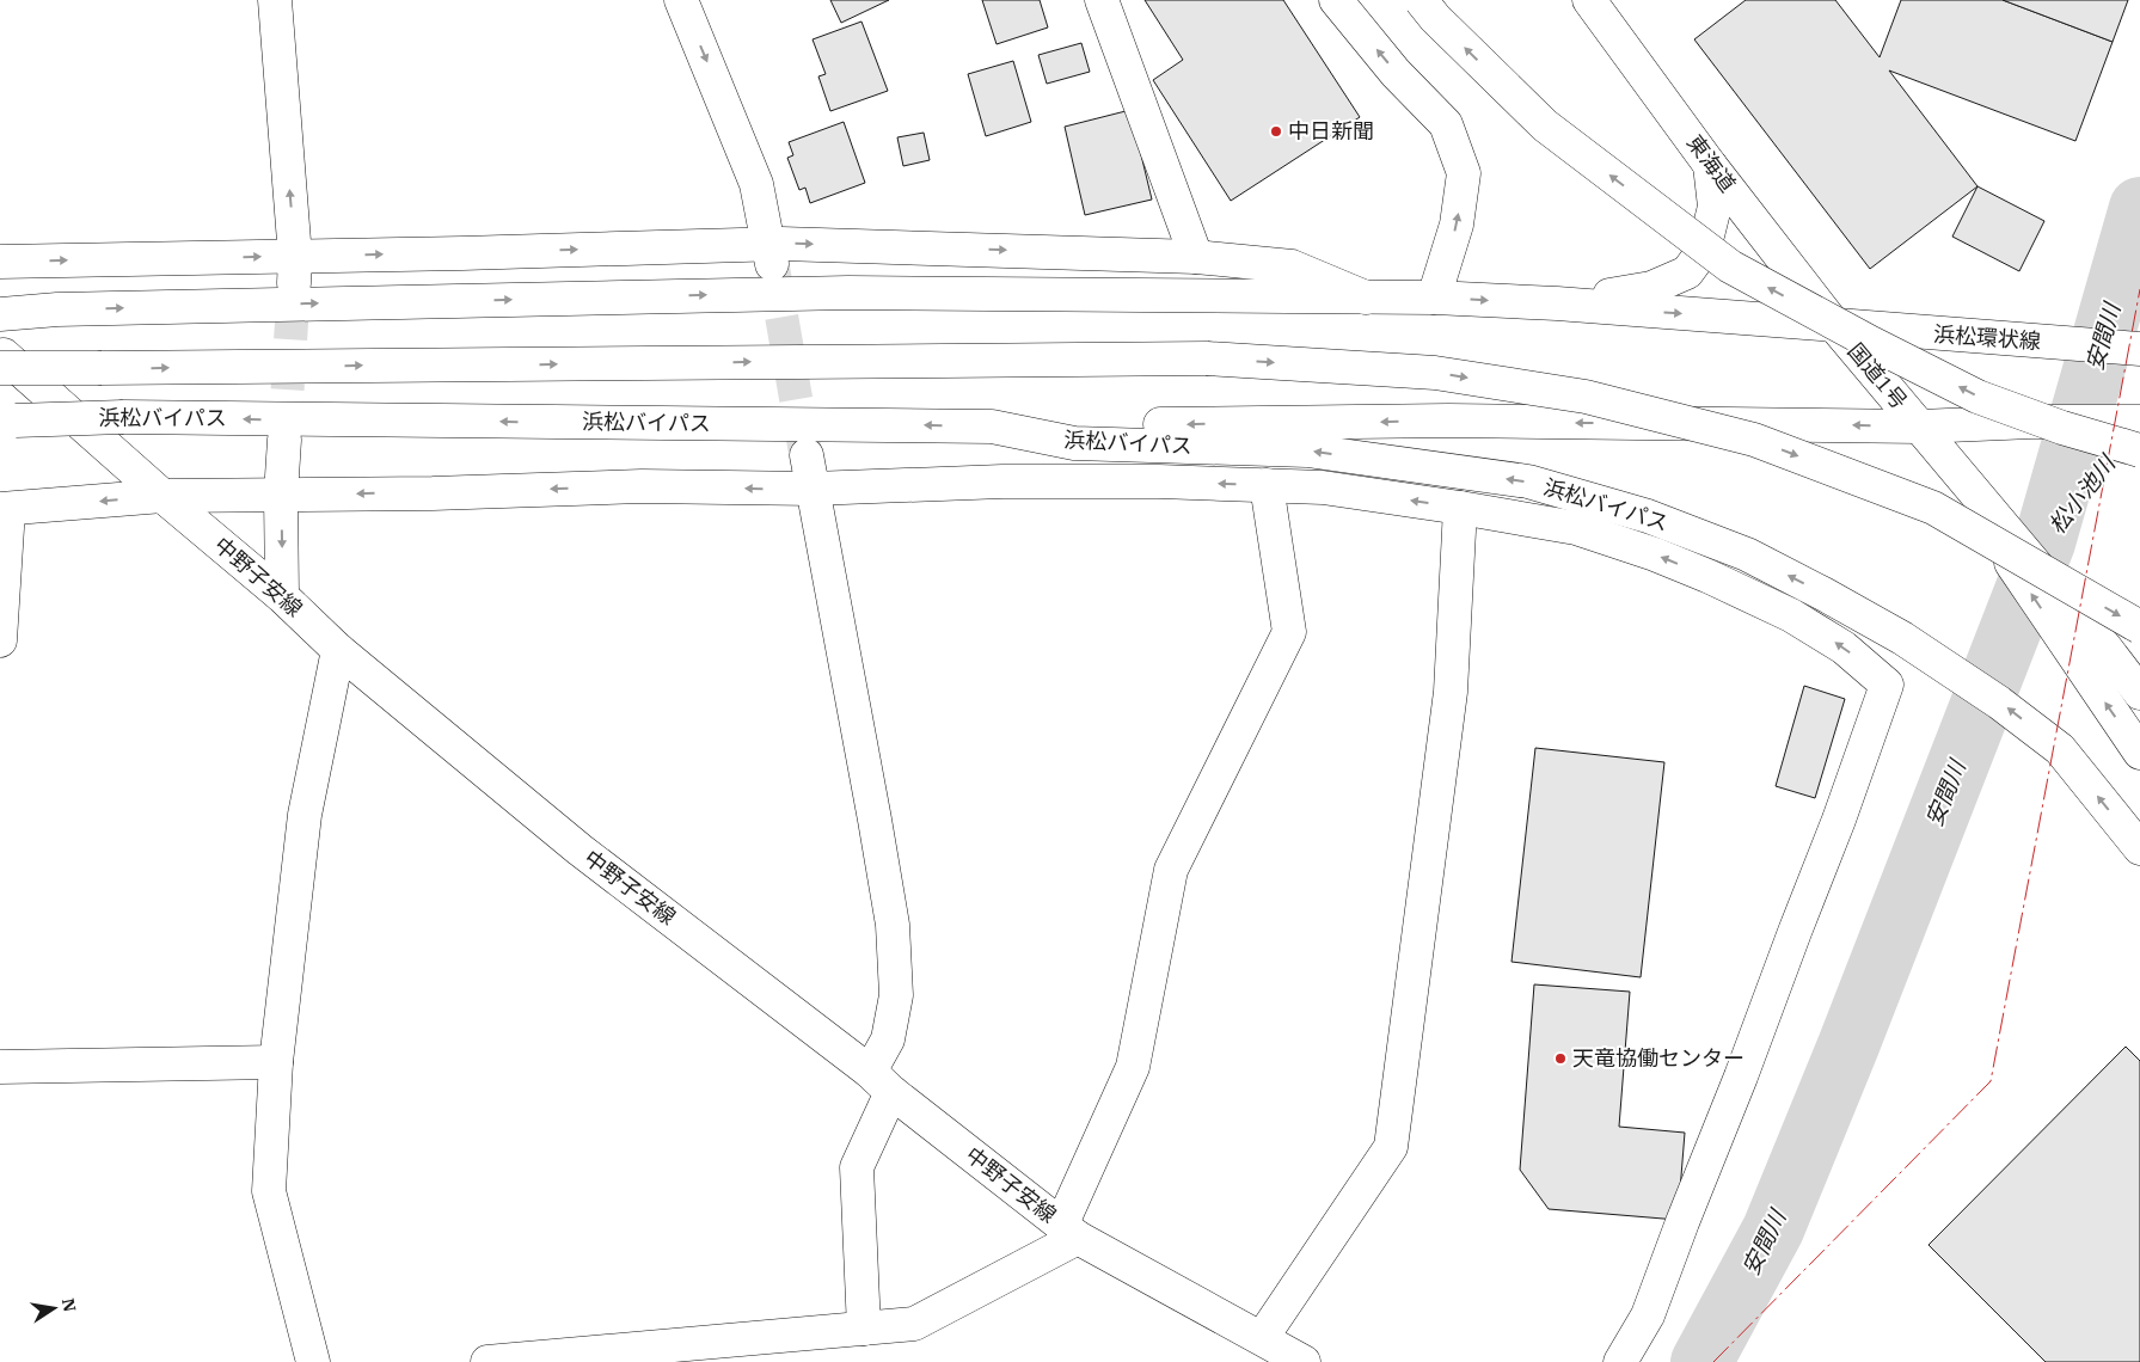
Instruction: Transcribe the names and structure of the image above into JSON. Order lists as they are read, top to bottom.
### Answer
{
  "streets": {
    "main road": [
      "東海道",
      "浜松環状線",
      "国道1号",
      "浜松バイパス",
      "中野子安線"
    ]
  },
  "crossings": [
    ["東海道", "浜松環状線"],
    ["東海道", "国道1号"],
    ["浜松環状線", "国道1号"]
  ],
  "water": ["安間川", "松小池川"],
  "places": ["中日新聞", "天竜協働センター"],
  "north": "right"
}
